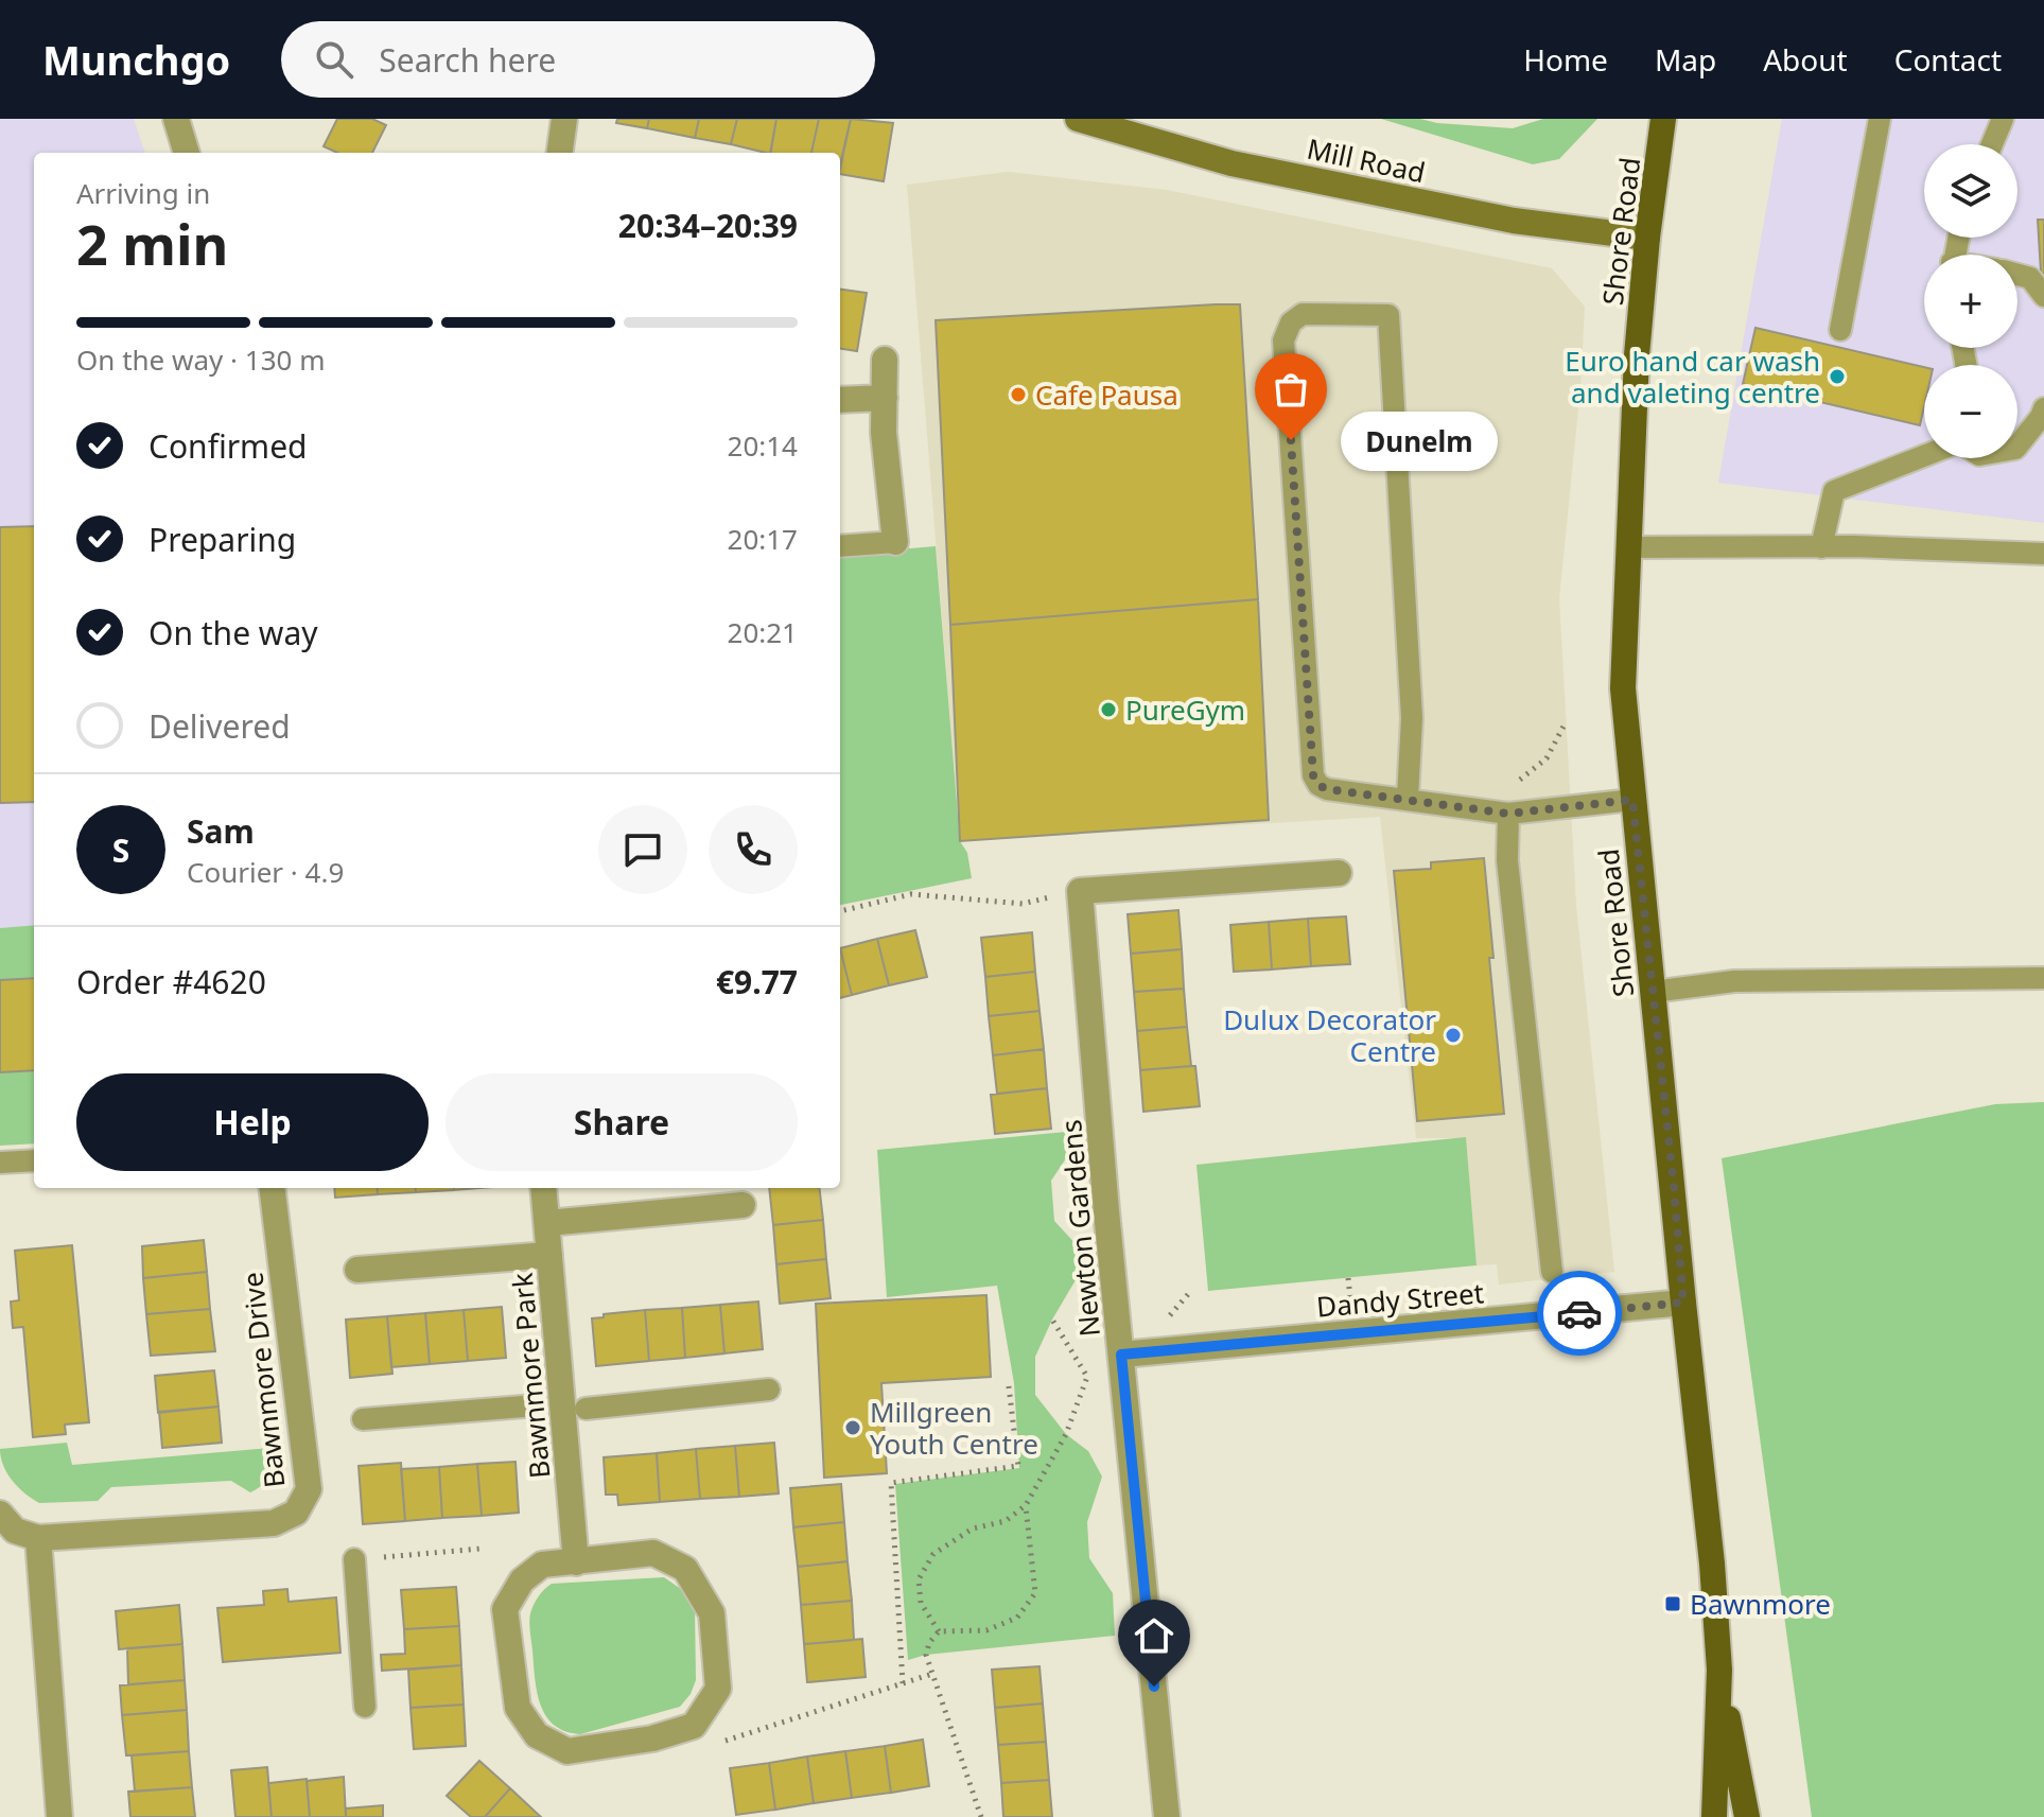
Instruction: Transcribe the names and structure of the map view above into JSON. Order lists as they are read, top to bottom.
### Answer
{
  "streets": {
    "main road": ["Shore Road"],
    "street": [
      "Mill Road",
      "Newton Gardens",
      "Dandy Street",
      "Bawnmore Park",
      "Bawnmore Drive"
    ]
  },
  "crossings": [
    ["Mill Road", "Shore Road"],
    ["Shore Road", "Dandy Street"],
    ["Newton Gardens", "Dandy Street"]
  ],
  "places": {
    "other": [
      "Euro hand car wash and valeting centre",
      "Cafe Pausa",
      "Dunelm",
      "PureGym",
      "Dulux Decorator Centre",
      "Millgreen Youth Centre"
    ],
    "transit": ["Bawnmore"]
  },
  "page": {
    "header": "Munchgo",
    "search": "Search here",
    "nav": [
      "Home",
      "Map",
      "About",
      "Contact"
    ],
    "map_buttons": ["+", "−"],
    "heading": ["2 min", "Arriving in", "20:34–20:39"],
    "panel": [
      "Sam",
      "Courier · 4.9",
      "Order #4620",
      "€9.77"
    ],
    "bar": "On the way · 130 m",
    "list": [
      ["Confirmed", "20:14"],
      ["Preparing", "20:17"],
      ["On the way", "20:21"],
      "Delivered"
    ],
    "bubble": "Dunelm",
    "round": "S",
    "buttons": ["Help", "Share"]
  }
}
